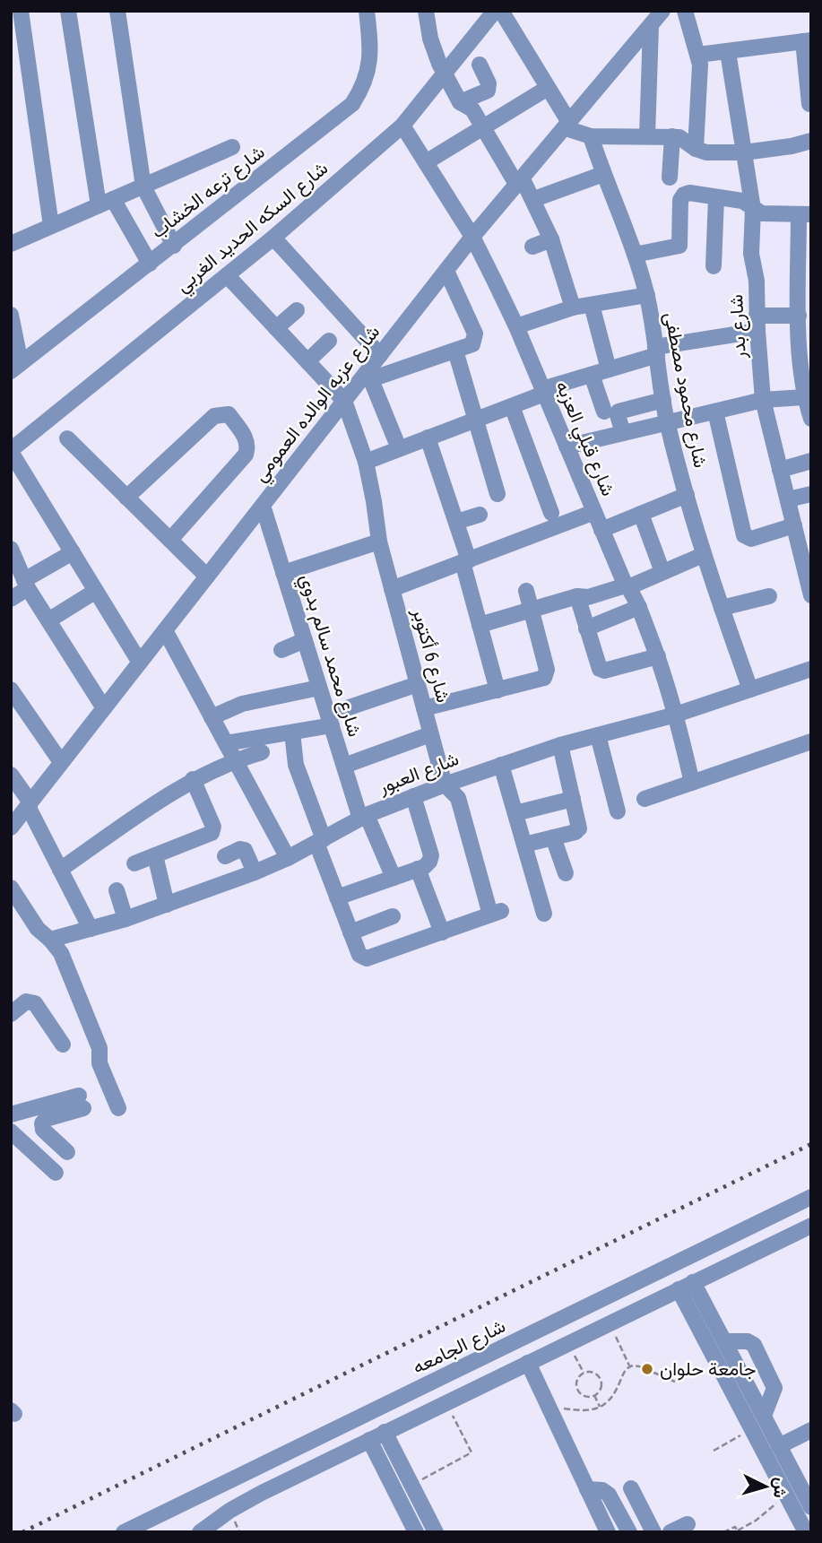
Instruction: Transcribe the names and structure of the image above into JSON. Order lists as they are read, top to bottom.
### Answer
{
  "streets": {
    "street": [
      "شارع ترعه الخشاب",
      "شارع السكه الحديد الغربي",
      "شارع بدر",
      "شارع محمود مصطفى",
      "شارع عزبه الوالده العمومي",
      "شارع قبلي العزبه",
      "شارع محمد سالم بدوي",
      "شارع 6 أكتوبر",
      "شارع العبور",
      "شارع الجامعه"
    ]
  },
  "crossings": [
    ["شارع السكه الحديد الغربي", "شارع قبلي العزبه"],
    ["شارع محمود مصطفى", "شارع العبور"],
    ["شارع عزبه الوالده العمومي", "شارع قبلي العزبه"],
    ["شارع عزبه الوالده العمومي", "شارع محمد سالم بدوي"],
    ["شارع عزبه الوالده العمومي", "شارع 6 أكتوبر"],
    ["شارع قبلي العزبه", "شارع العبور"],
    ["شارع محمد سالم بدوي", "شارع العبور"],
    ["شارع 6 أكتوبر", "شارع العبور"]
  ],
  "places": ["جامعة حلوان"],
  "north": "right"
}
